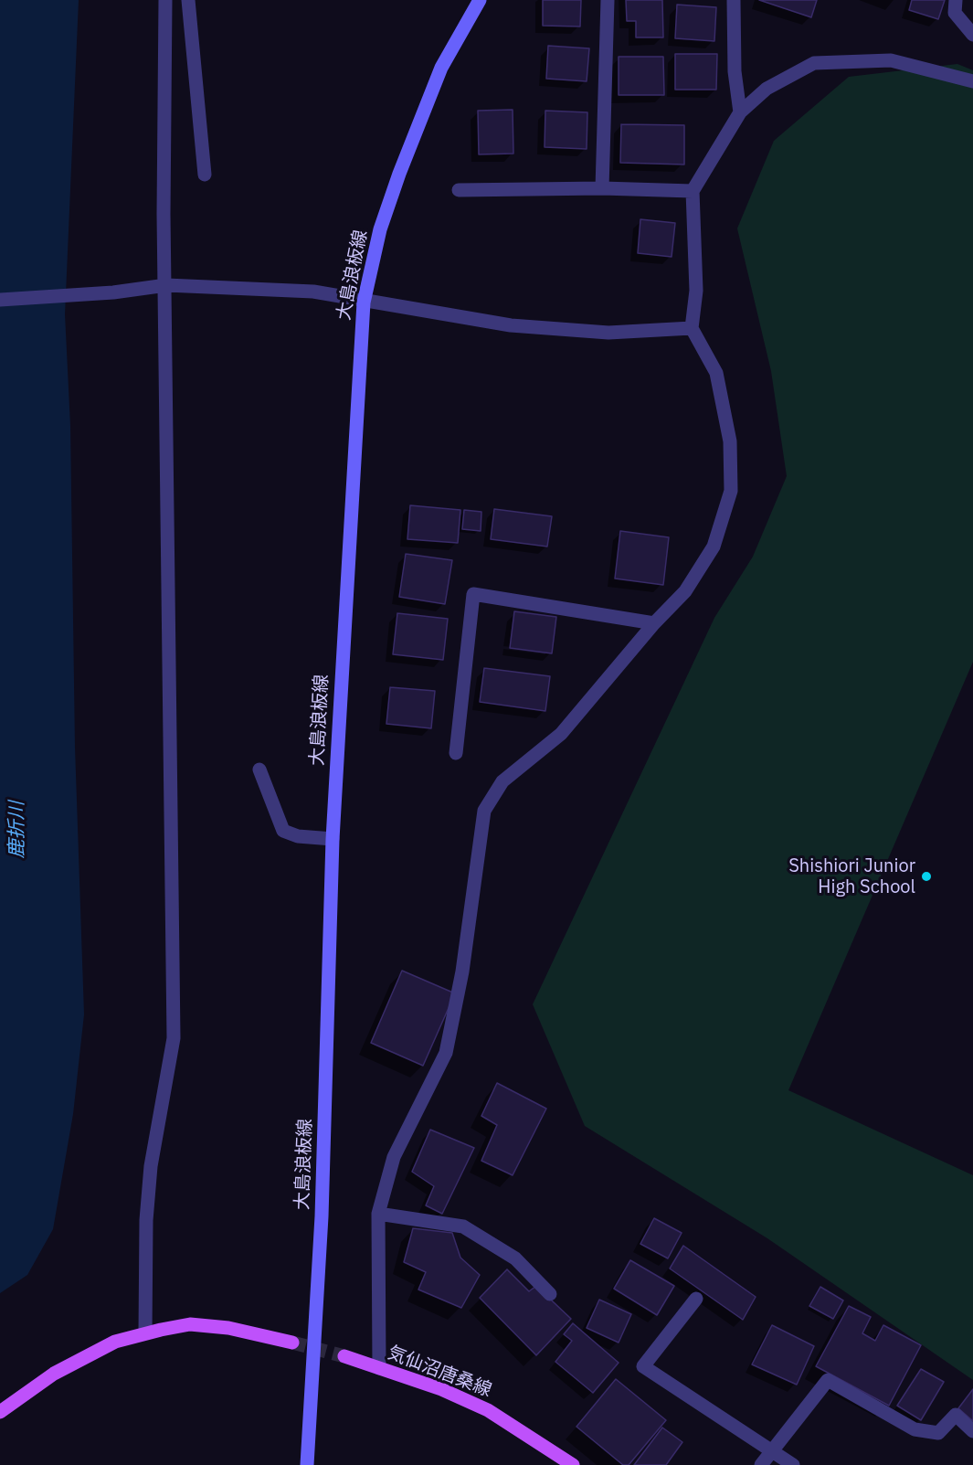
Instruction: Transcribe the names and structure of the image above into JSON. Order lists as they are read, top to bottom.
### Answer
{
  "streets": {
    "main road": ["大島浪板線", "気仙沼唐桑線"]
  },
  "water": ["鹿折川"],
  "places": ["Shishiori Junior High School"]
}
